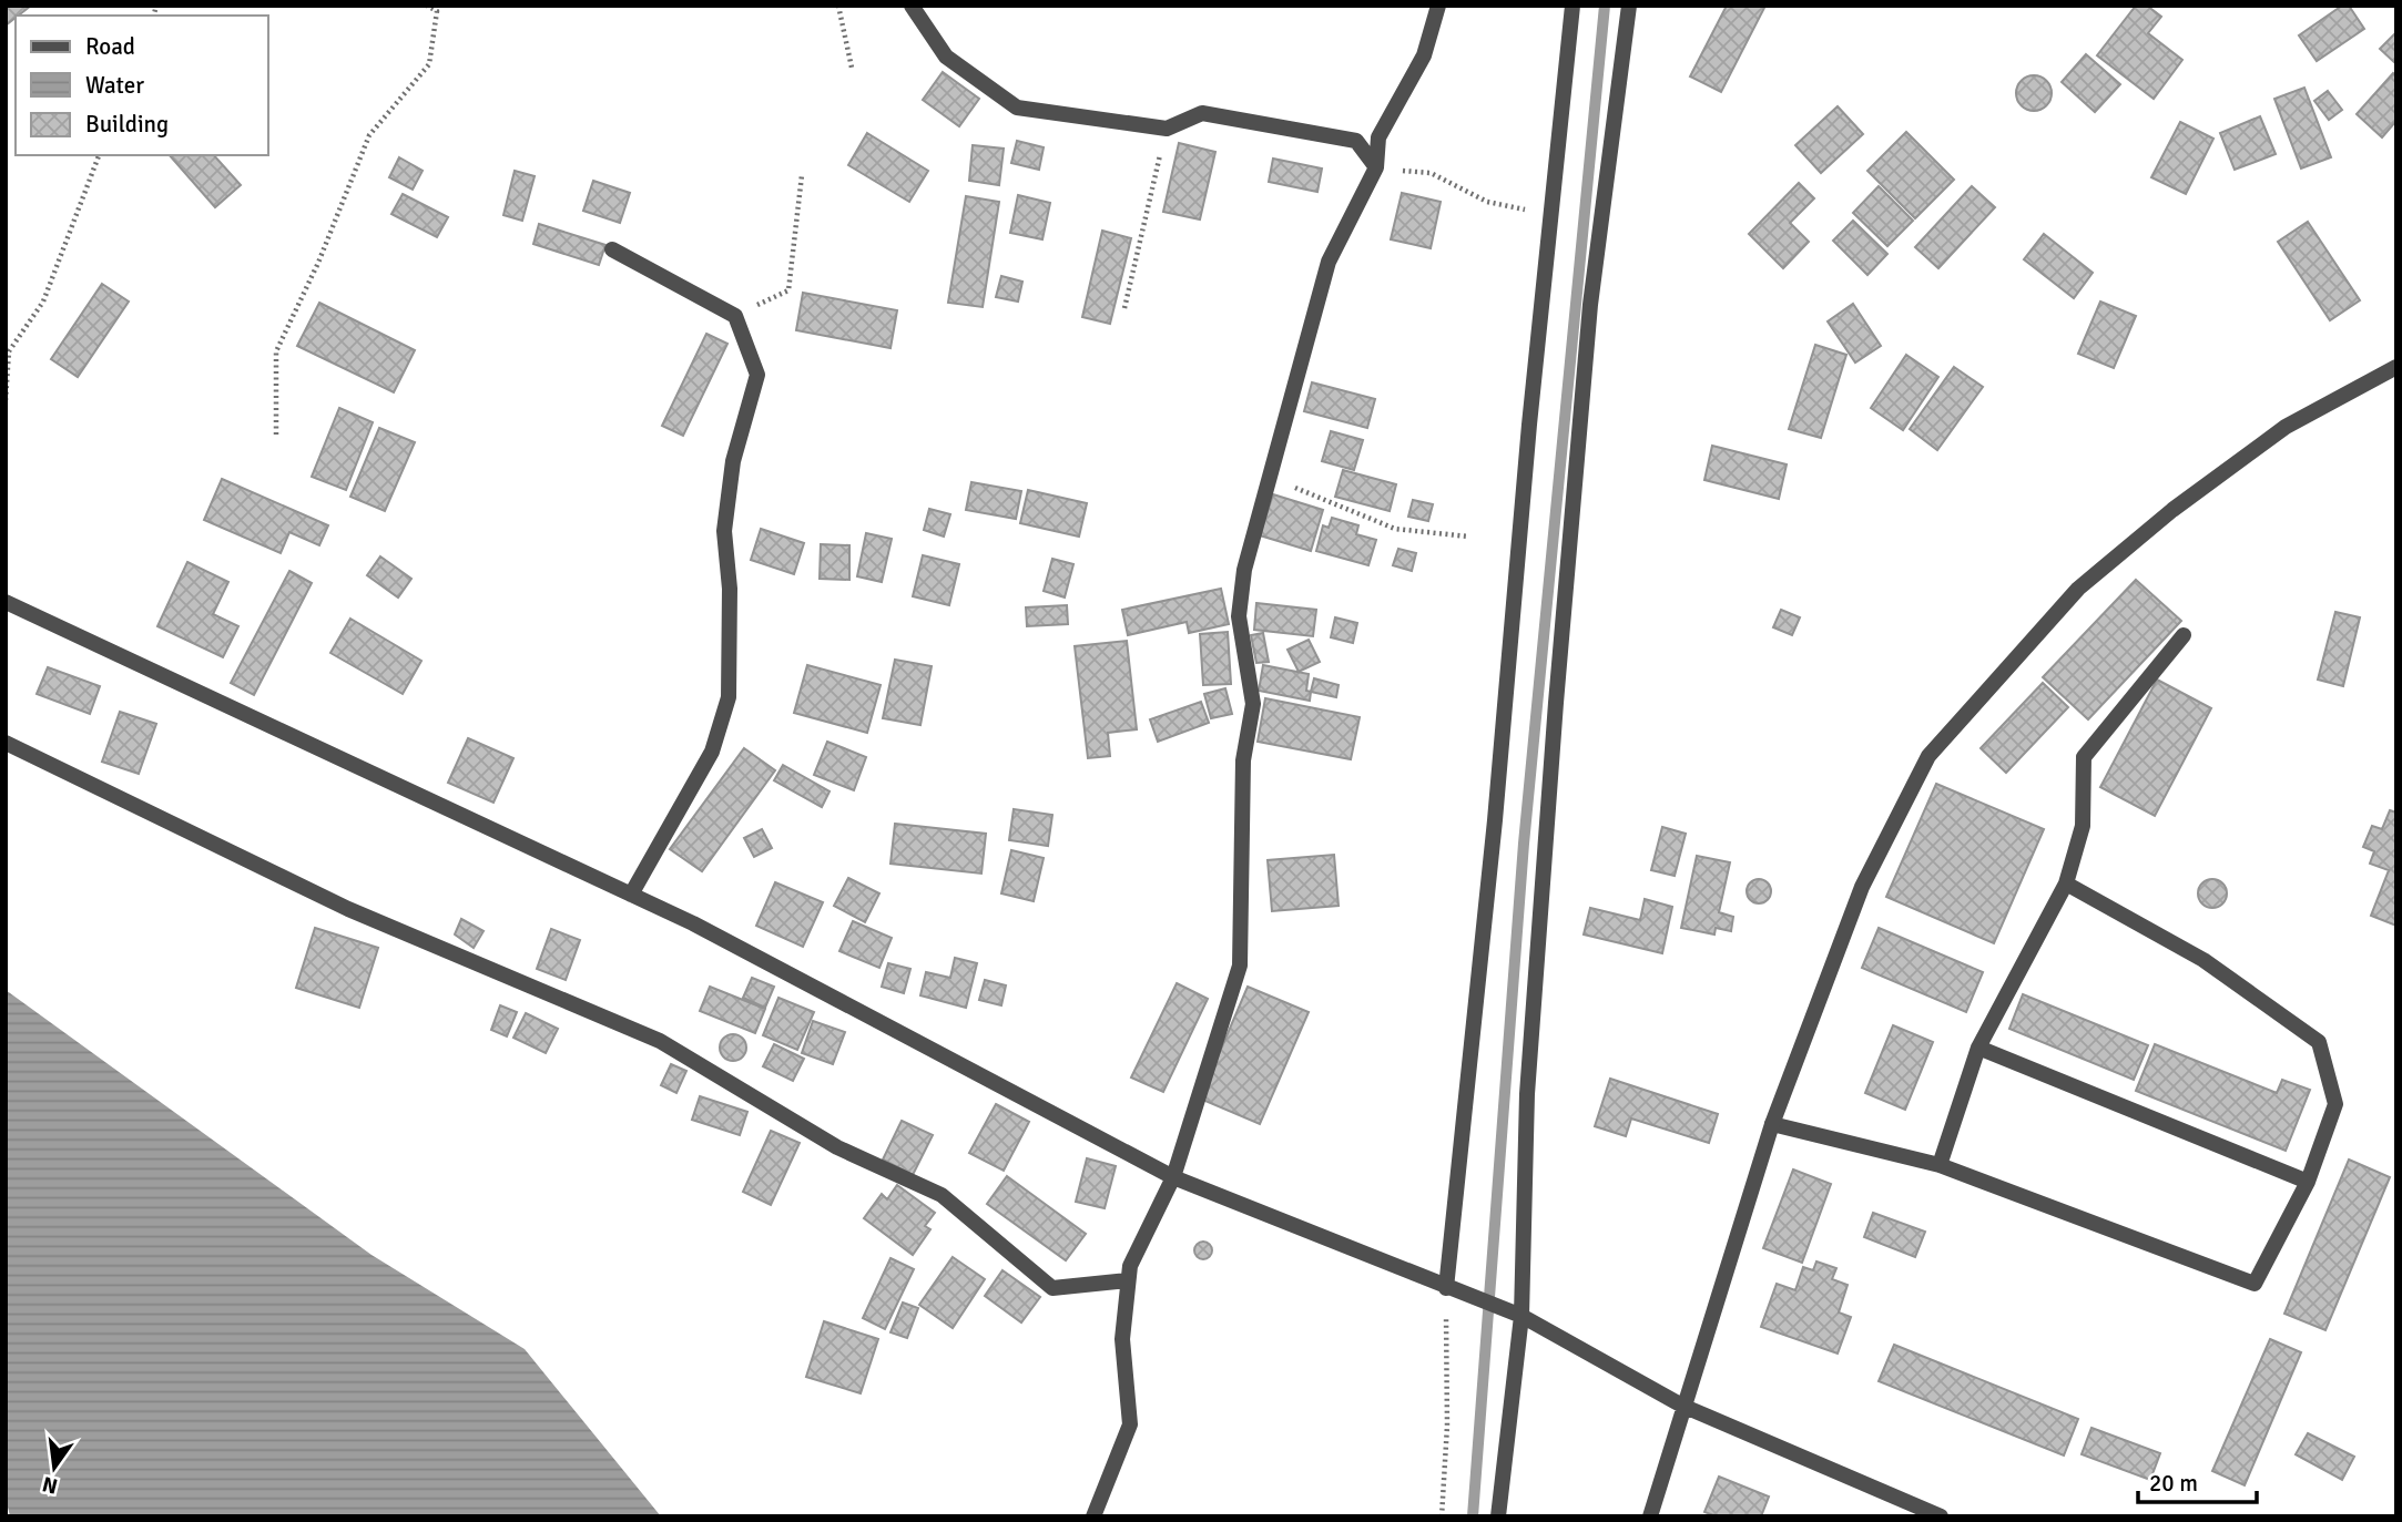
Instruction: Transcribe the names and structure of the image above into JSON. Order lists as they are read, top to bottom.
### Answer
{
  "legend": ["Road", "Water", "Building"],
  "scale_bar": "20 m",
  "north": "bottom"
}
